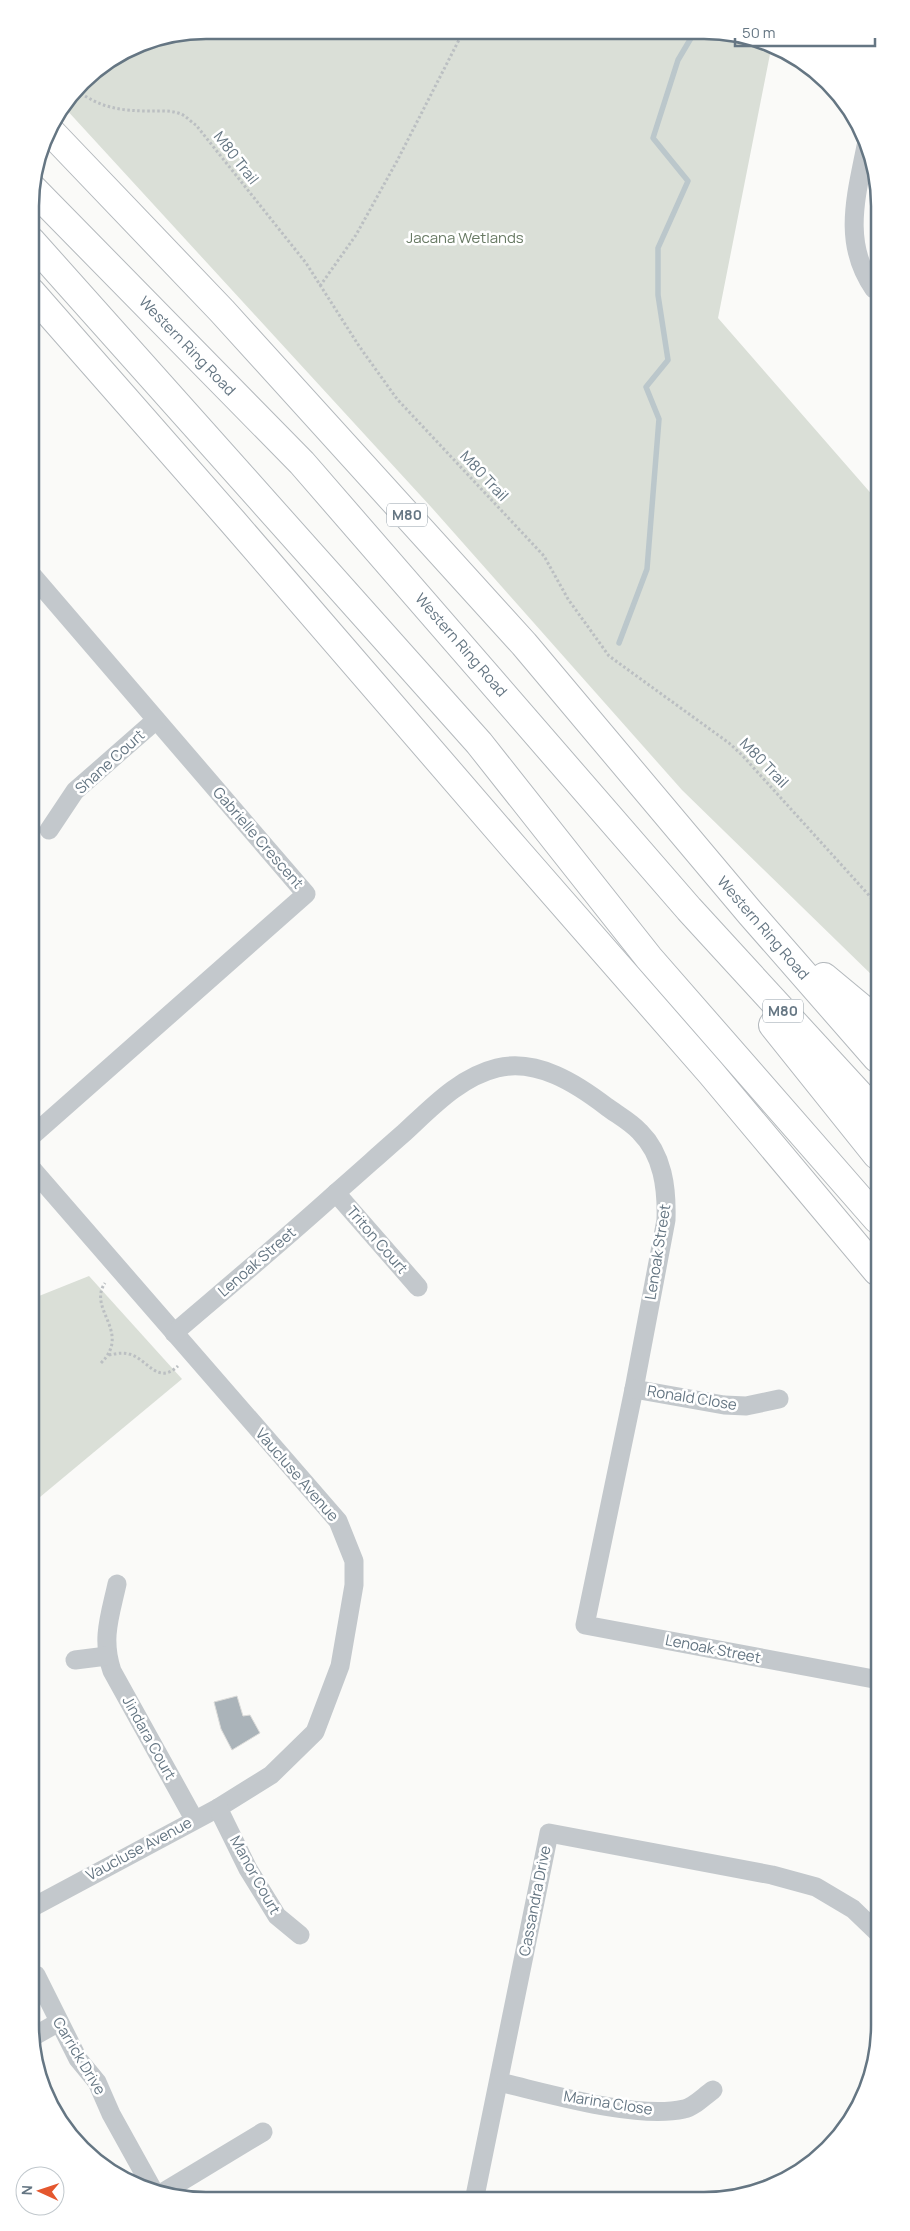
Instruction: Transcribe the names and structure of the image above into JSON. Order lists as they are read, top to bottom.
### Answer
{
  "streets": {
    "highway": ["Western Ring Road", "M80"],
    "street": [
      "Shane Court",
      "Gabrielle Crescent",
      "Triton Court",
      "Lenoak Street",
      "Ronald Close",
      "Vaucluse Avenue",
      "Jindara Court",
      "Manor Court",
      "Cassandra Drive",
      "Carrick Drive",
      "Marina Close"
    ],
    "path": ["M80 Trail"]
  },
  "crossings": [
    ["Shane Court", "Gabrielle Crescent"],
    ["Triton Court", "Lenoak Street"],
    ["Lenoak Street", "Ronald Close"],
    ["Lenoak Street", "Vaucluse Avenue"],
    ["Vaucluse Avenue", "Jindara Court"],
    ["Vaucluse Avenue", "Manor Court"],
    ["Cassandra Drive", "Marina Close"]
  ],
  "parks": ["Jacana Wetlands"],
  "scale_bar": "50 m",
  "north": "left"
}
